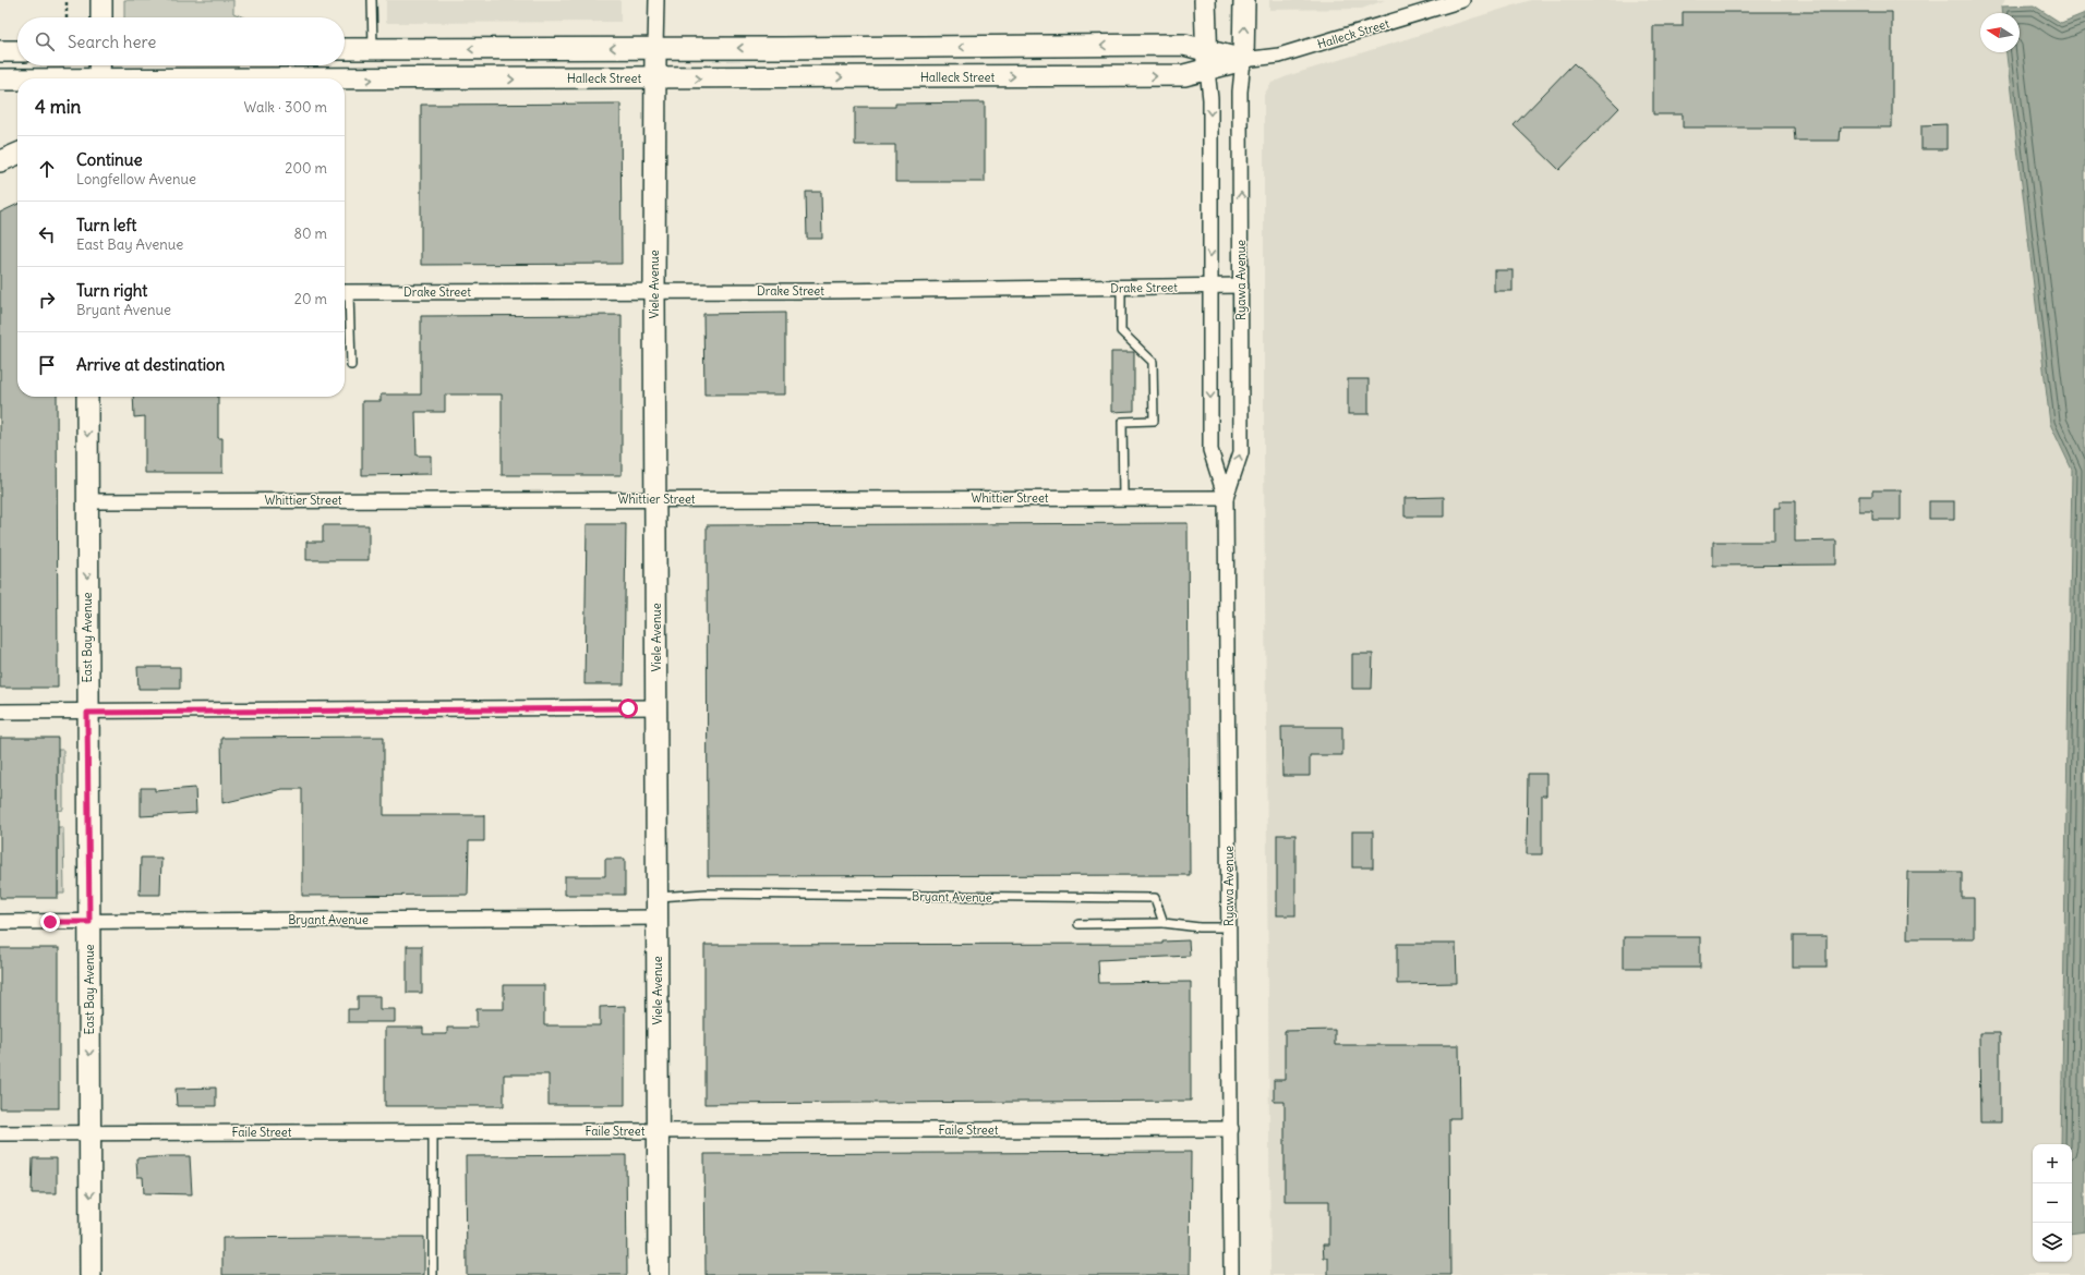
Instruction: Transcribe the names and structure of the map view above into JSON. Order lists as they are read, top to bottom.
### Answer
{
  "streets": {
    "main road": ["Halleck Street", "Viele Avenue", "East Bay Avenue"],
    "street": [
      "Ryawa Avenue",
      "Drake Street",
      "Whittier Street",
      "Bryant Avenue",
      "Faile Street"
    ]
  },
  "crossings": [
    ["Halleck Street", "Ryawa Avenue"],
    ["Halleck Street", "Viele Avenue"],
    ["Ryawa Avenue", "Drake Street"],
    ["Ryawa Avenue", "Whittier Street"],
    ["Ryawa Avenue", "Faile Street"],
    ["Viele Avenue", "Drake Street"],
    ["Viele Avenue", "Whittier Street"],
    ["Viele Avenue", "Bryant Avenue"],
    ["Viele Avenue", "Faile Street"],
    ["Whittier Street", "East Bay Avenue"],
    ["East Bay Avenue", "Bryant Avenue"],
    ["East Bay Avenue", "Faile Street"]
  ],
  "one_way": ["East Bay Avenue"],
  "north": "left",
  "page": {
    "search": "Search here",
    "heading": ["4 min", "Walk · 300 m"],
    "list": [
      ["Continue", "Longfellow Avenue", "200 m"],
      ["Turn left", "East Bay Avenue", "80 m"],
      ["Turn right", "Bryant Avenue", "20 m"],
      "Arrive at destination"
    ],
    "map_buttons": ["+", "−"]
  }
}
